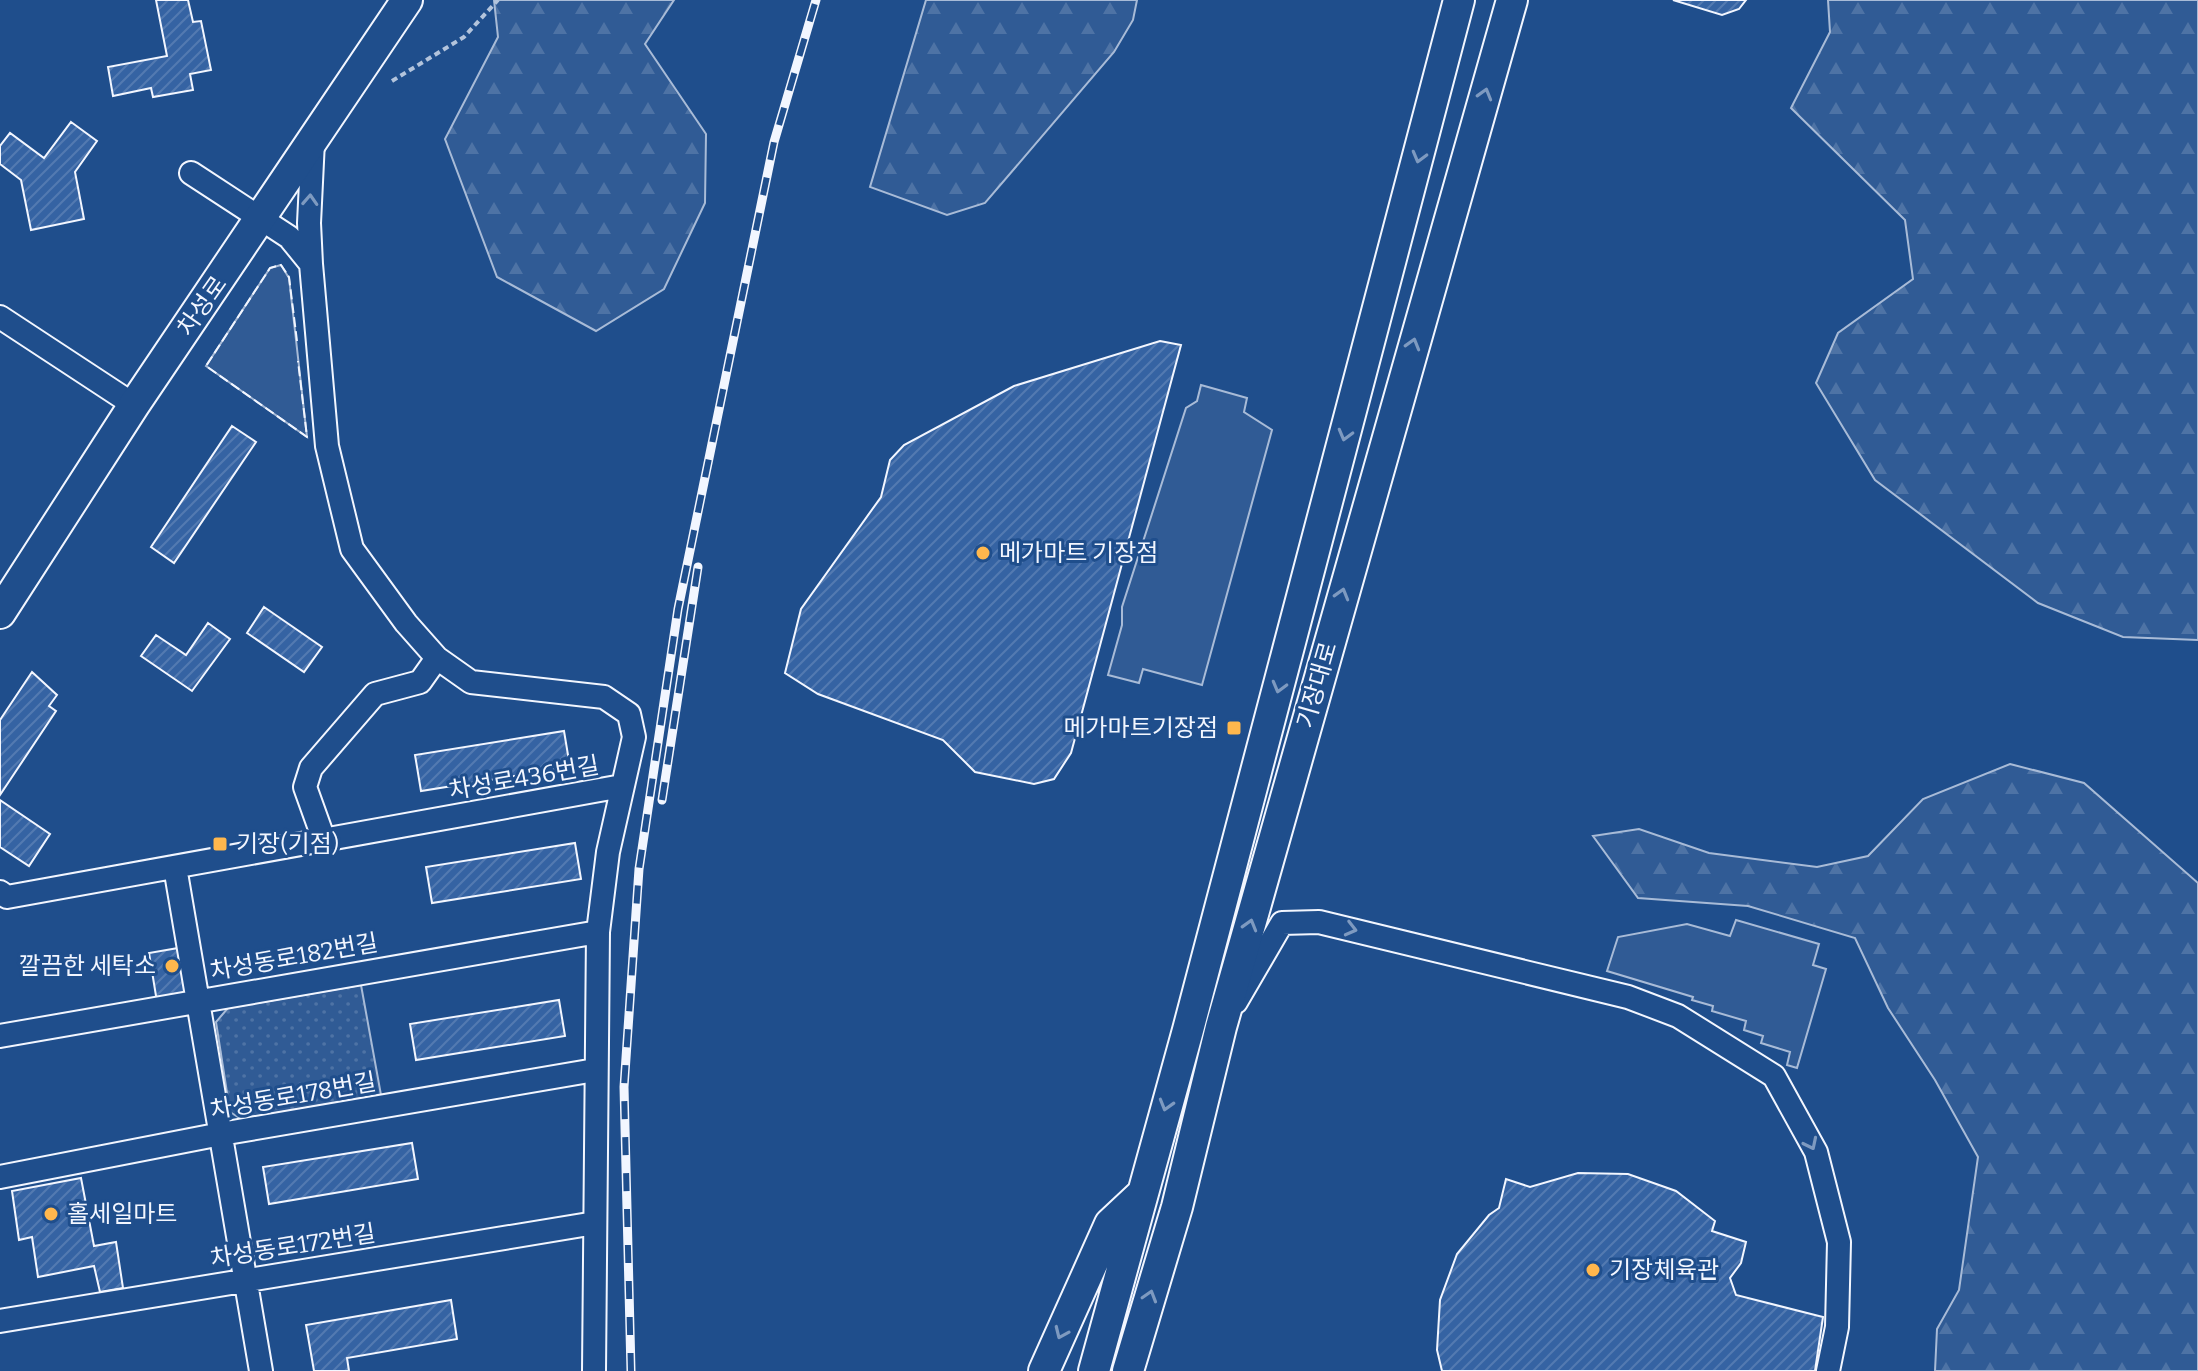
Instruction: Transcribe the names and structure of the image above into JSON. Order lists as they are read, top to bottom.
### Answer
{
  "streets": {
    "main road": ["차성로", "기장대로"],
    "street": [
      "차성로436번길",
      "차성동로182번길",
      "차성동로178번길",
      "차성동로172번길"
    ]
  },
  "crossings": [
    ["차성로436번길", "차성동로182번길"],
    ["차성로436번길", "차성동로178번길"],
    ["차성로436번길", "차성동로172번길"]
  ],
  "places": {
    "other": [
      "메가마트 기장점",
      "깔끔한 세탁소",
      "홀세일마트",
      "기장체육관"
    ],
    "transit": ["메가마트기장점", "기장(기점)"]
  }
}
